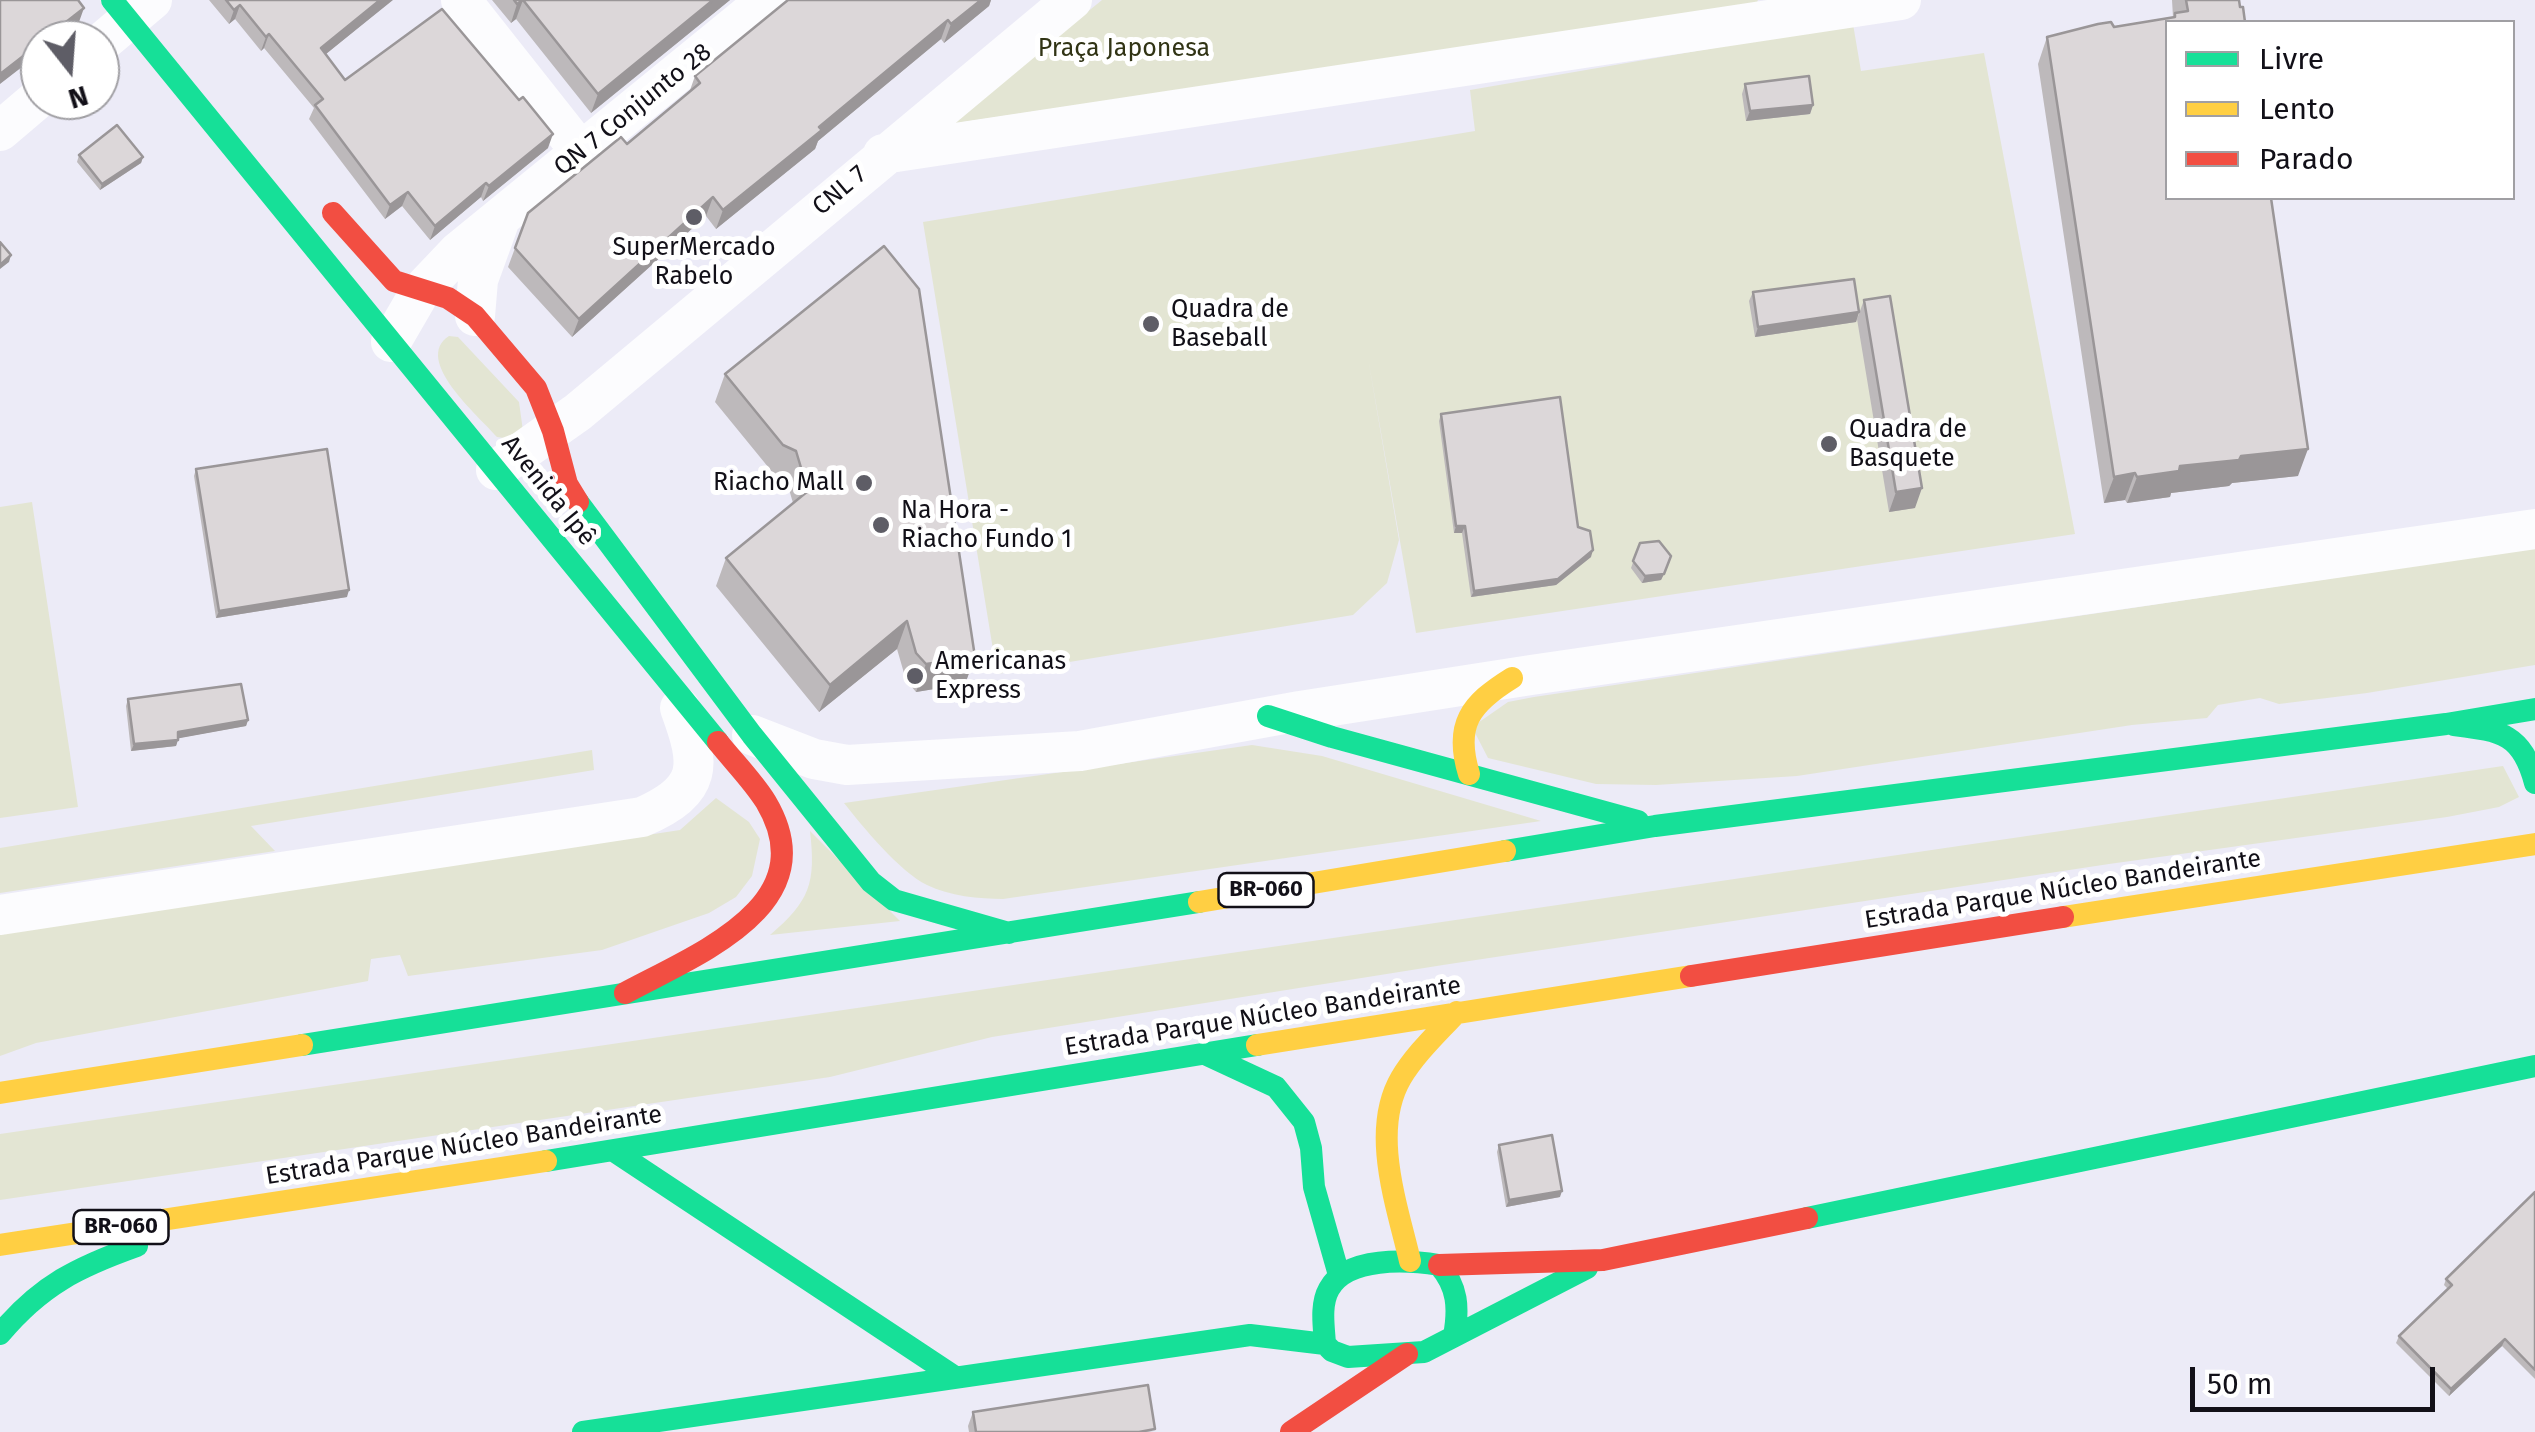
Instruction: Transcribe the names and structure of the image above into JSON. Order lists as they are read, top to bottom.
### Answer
{
  "streets": {
    "main road": ["Avenida Ipê", "BR-060", "Estrada Parque Núcleo Bandeirante"],
    "street": ["QN 7 Conjunto 28", "CNL 7"]
  },
  "crossings": [
    ["QN 7 Conjunto 28", "Avenida Ipê"],
    ["CNL 7", "Avenida Ipê"],
    ["Avenida Ipê", "BR-060"]
  ],
  "parks": ["Praça Japonesa"],
  "places": [
    "SuperMercado Rabelo",
    "Quadra de Baseball",
    "Quadra de Basquete",
    "Riacho Mall",
    "Na Hora - Riacho Fundo 1",
    "Americanas Express"
  ],
  "legend": ["Livre", "Lento", "Parado"],
  "scale_bar": "50 m",
  "north": "bottom"
}
